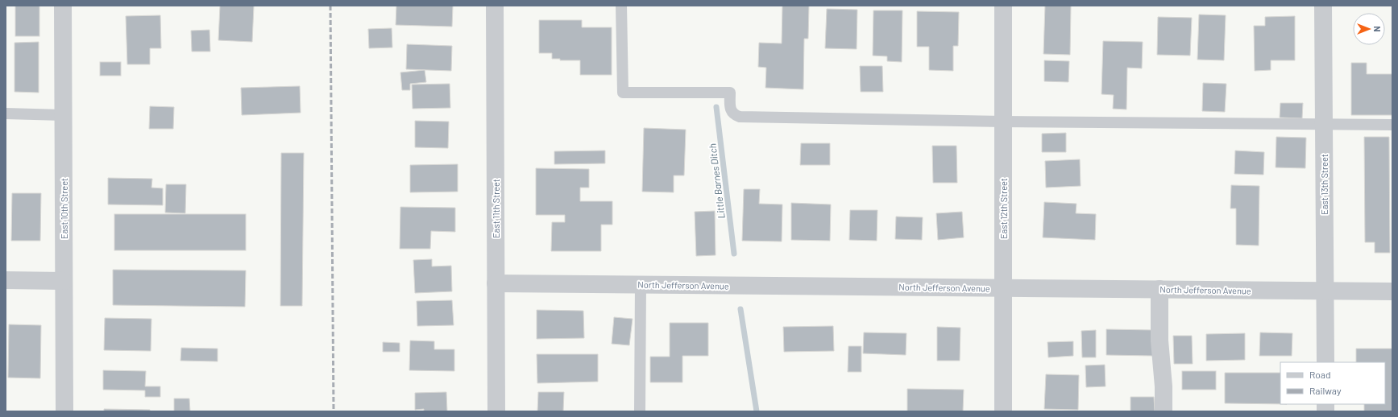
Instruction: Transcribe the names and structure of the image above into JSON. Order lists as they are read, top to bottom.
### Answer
{
  "streets": {
    "street": [
      "East 13th Street",
      "East 10th Street",
      "East 11th Street",
      "East 12th Street",
      "North Jefferson Avenue"
    ]
  },
  "crossings": [
    ["East 13th Street", "North Jefferson Avenue"],
    ["East 11th Street", "North Jefferson Avenue"],
    ["East 12th Street", "North Jefferson Avenue"]
  ],
  "water": ["Little Barnes Ditch"],
  "legend": ["Road", "Railway"],
  "north": "right"
}
